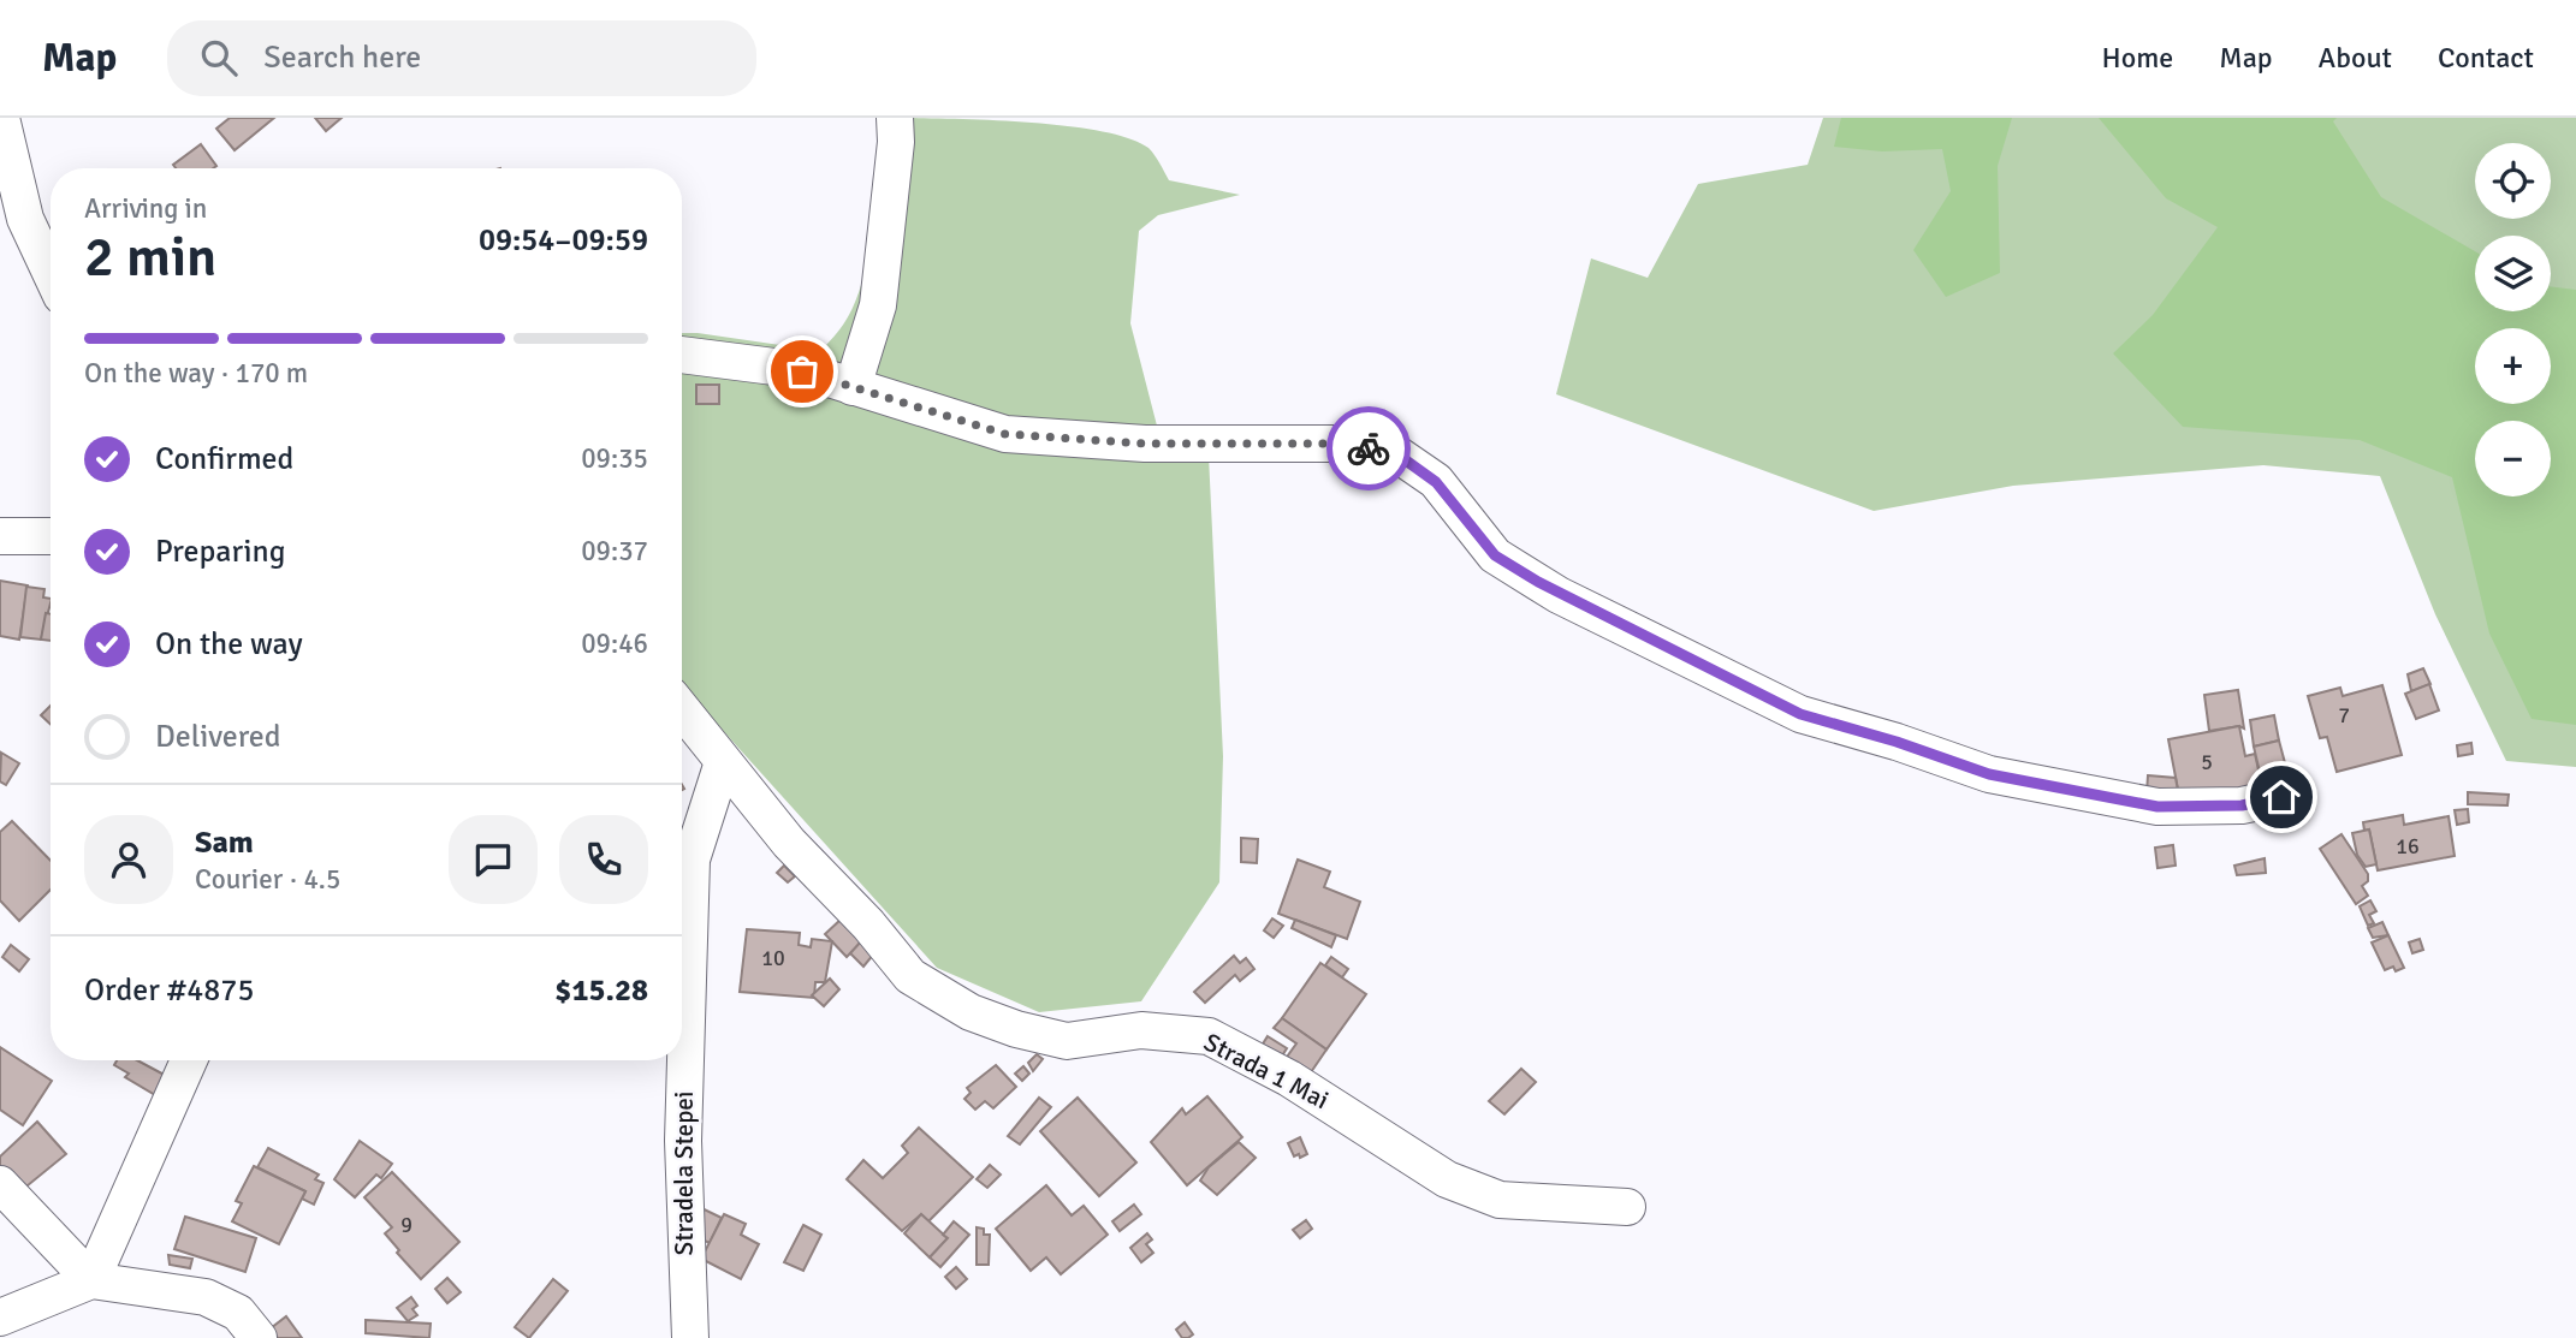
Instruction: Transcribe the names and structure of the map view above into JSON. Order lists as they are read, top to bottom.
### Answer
{
  "streets": {
    "street": ["Strada 1 Mai", "Stradela Stepei"]
  },
  "crossings": [
    ["Strada 1 Mai", "Stradela Stepei"]
  ],
  "house_numbers": [
    "7",
    "5",
    "16",
    "10",
    "9"
  ],
  "page": {
    "header": "Map",
    "search": "Search here",
    "nav": [
      "Home",
      "Map",
      "About",
      "Contact"
    ],
    "map_buttons": ["+", "−"],
    "heading": ["2 min", "Arriving in", "09:54–09:59"],
    "panel": [
      "Sam",
      "Courier · 4.5",
      "Order #4875",
      "$15.28"
    ],
    "bar": "On the way · 170 m",
    "list": [
      ["Confirmed", "09:35"],
      ["Preparing", "09:37"],
      ["On the way", "09:46"],
      "Delivered"
    ]
  }
}
